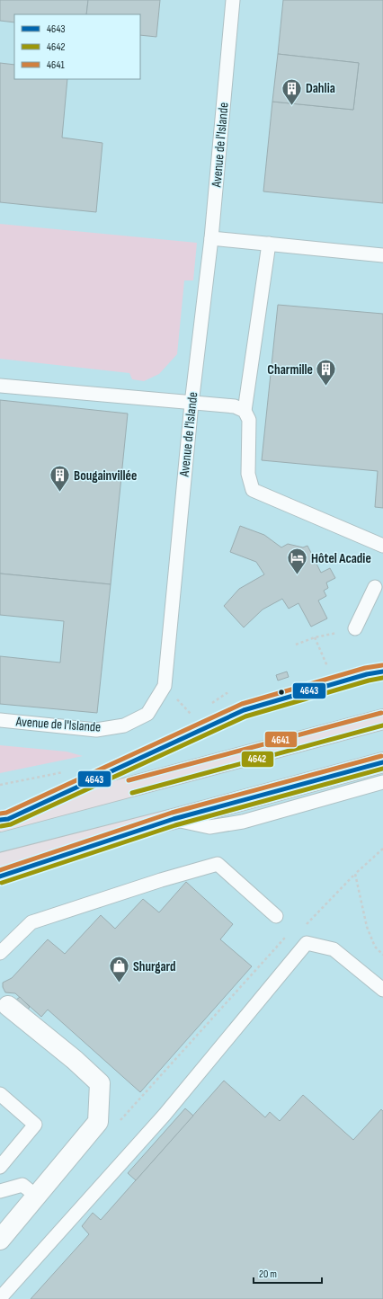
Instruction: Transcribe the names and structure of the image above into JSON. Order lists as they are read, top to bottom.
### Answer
{
  "streets": {
    "lane": ["Avenue de l'Islande"]
  },
  "places": {
    "building": ["Dahlia", "Charmille", "Bougainvillée"],
    "hotel": ["Hôtel Acadie"],
    "shop": ["Shurgard"]
  },
  "lines": ["transit line 4641", "transit line 4643", "transit line 4642"],
  "legend": ["4643", "4642", "4641"],
  "scale_bar": "20 m"
}
